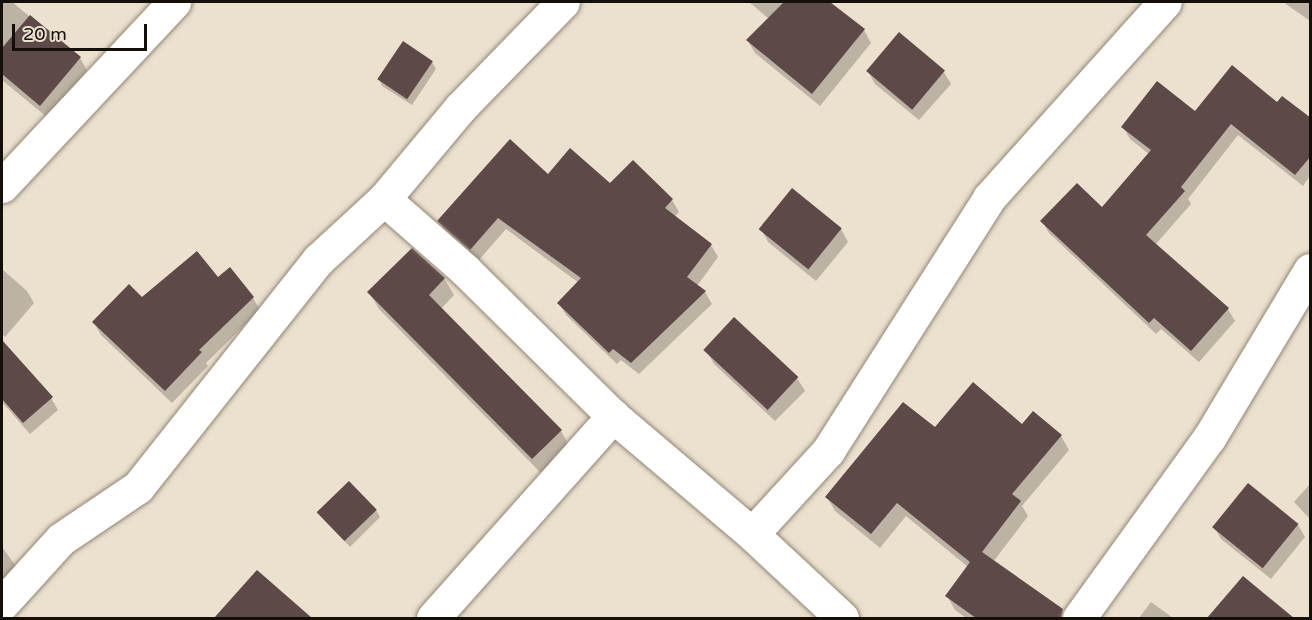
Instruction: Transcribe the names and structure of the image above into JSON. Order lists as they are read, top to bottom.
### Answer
{
  "scale_bar": "20 m"
}
